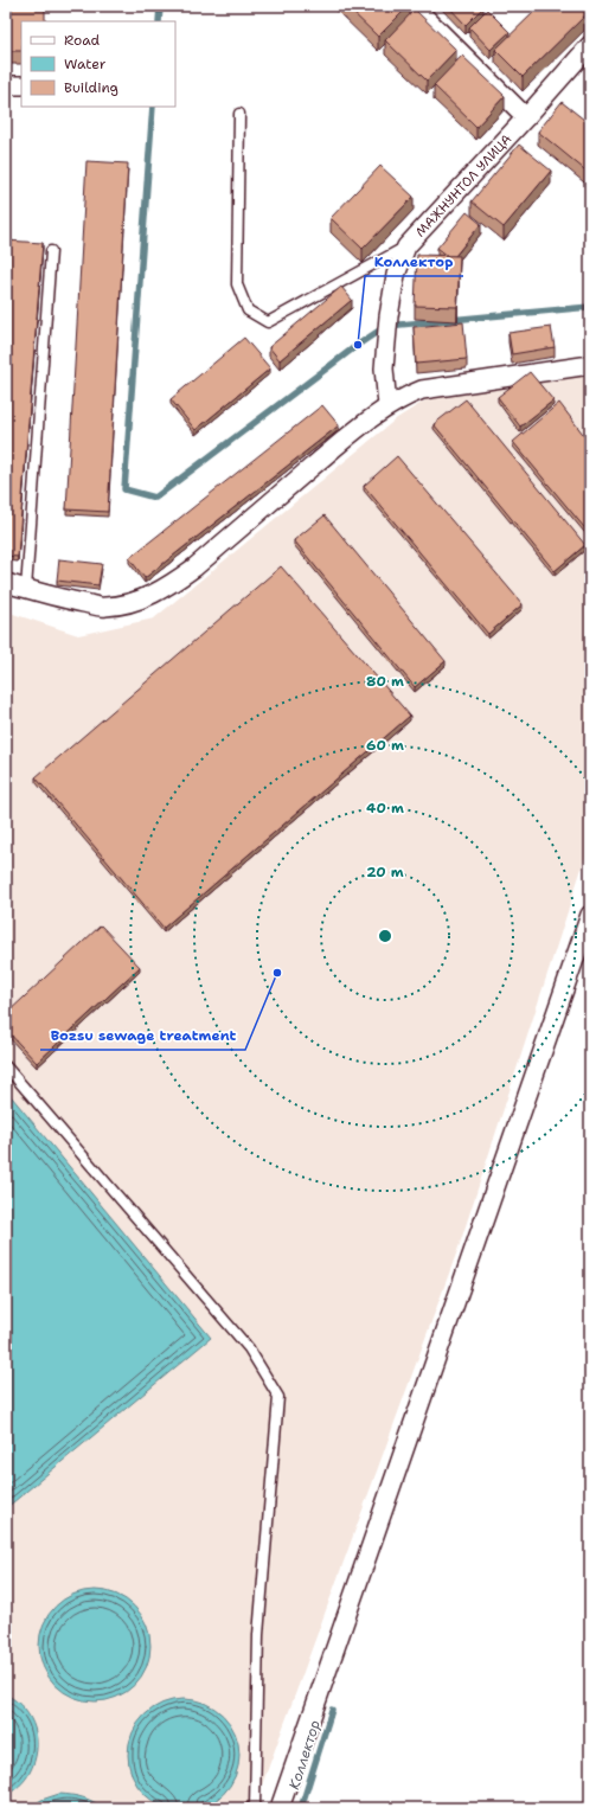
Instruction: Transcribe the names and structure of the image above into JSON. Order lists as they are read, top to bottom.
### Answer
{
  "streets": {
    "street": ["МАЖНУНТОЛ УЛИЦА"]
  },
  "water": ["Коллектор"],
  "places": ["Коллектор", "Bozsu sewage treatment"],
  "legend": ["Road", "Water", "Building"],
  "rings": [
    "80 m",
    "60 m",
    "40 m",
    "20 m"
  ]
}
